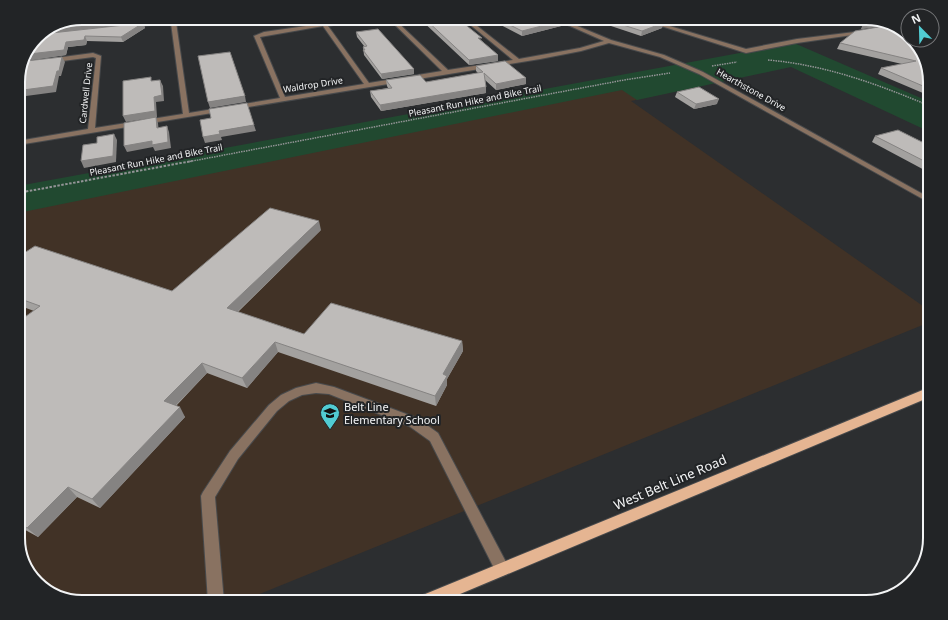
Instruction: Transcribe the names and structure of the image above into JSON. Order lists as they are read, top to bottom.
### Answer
{
  "streets": {
    "main road": ["West Belt Line Road"],
    "street": ["Waldrop Drive", "Hearthstone Drive", "Cardwell Drive"],
    "path": ["Pleasant Run Hike and Bike Trail"]
  },
  "crossings": [
    ["Waldrop Drive", "Hearthstone Drive"],
    ["Waldrop Drive", "Cardwell Drive"],
    ["Hearthstone Drive", "Pleasant Run Hike and Bike Trail"]
  ],
  "places": {
    "school or university": ["Belt Line Elementary School"]
  },
  "north": "top left"
}
